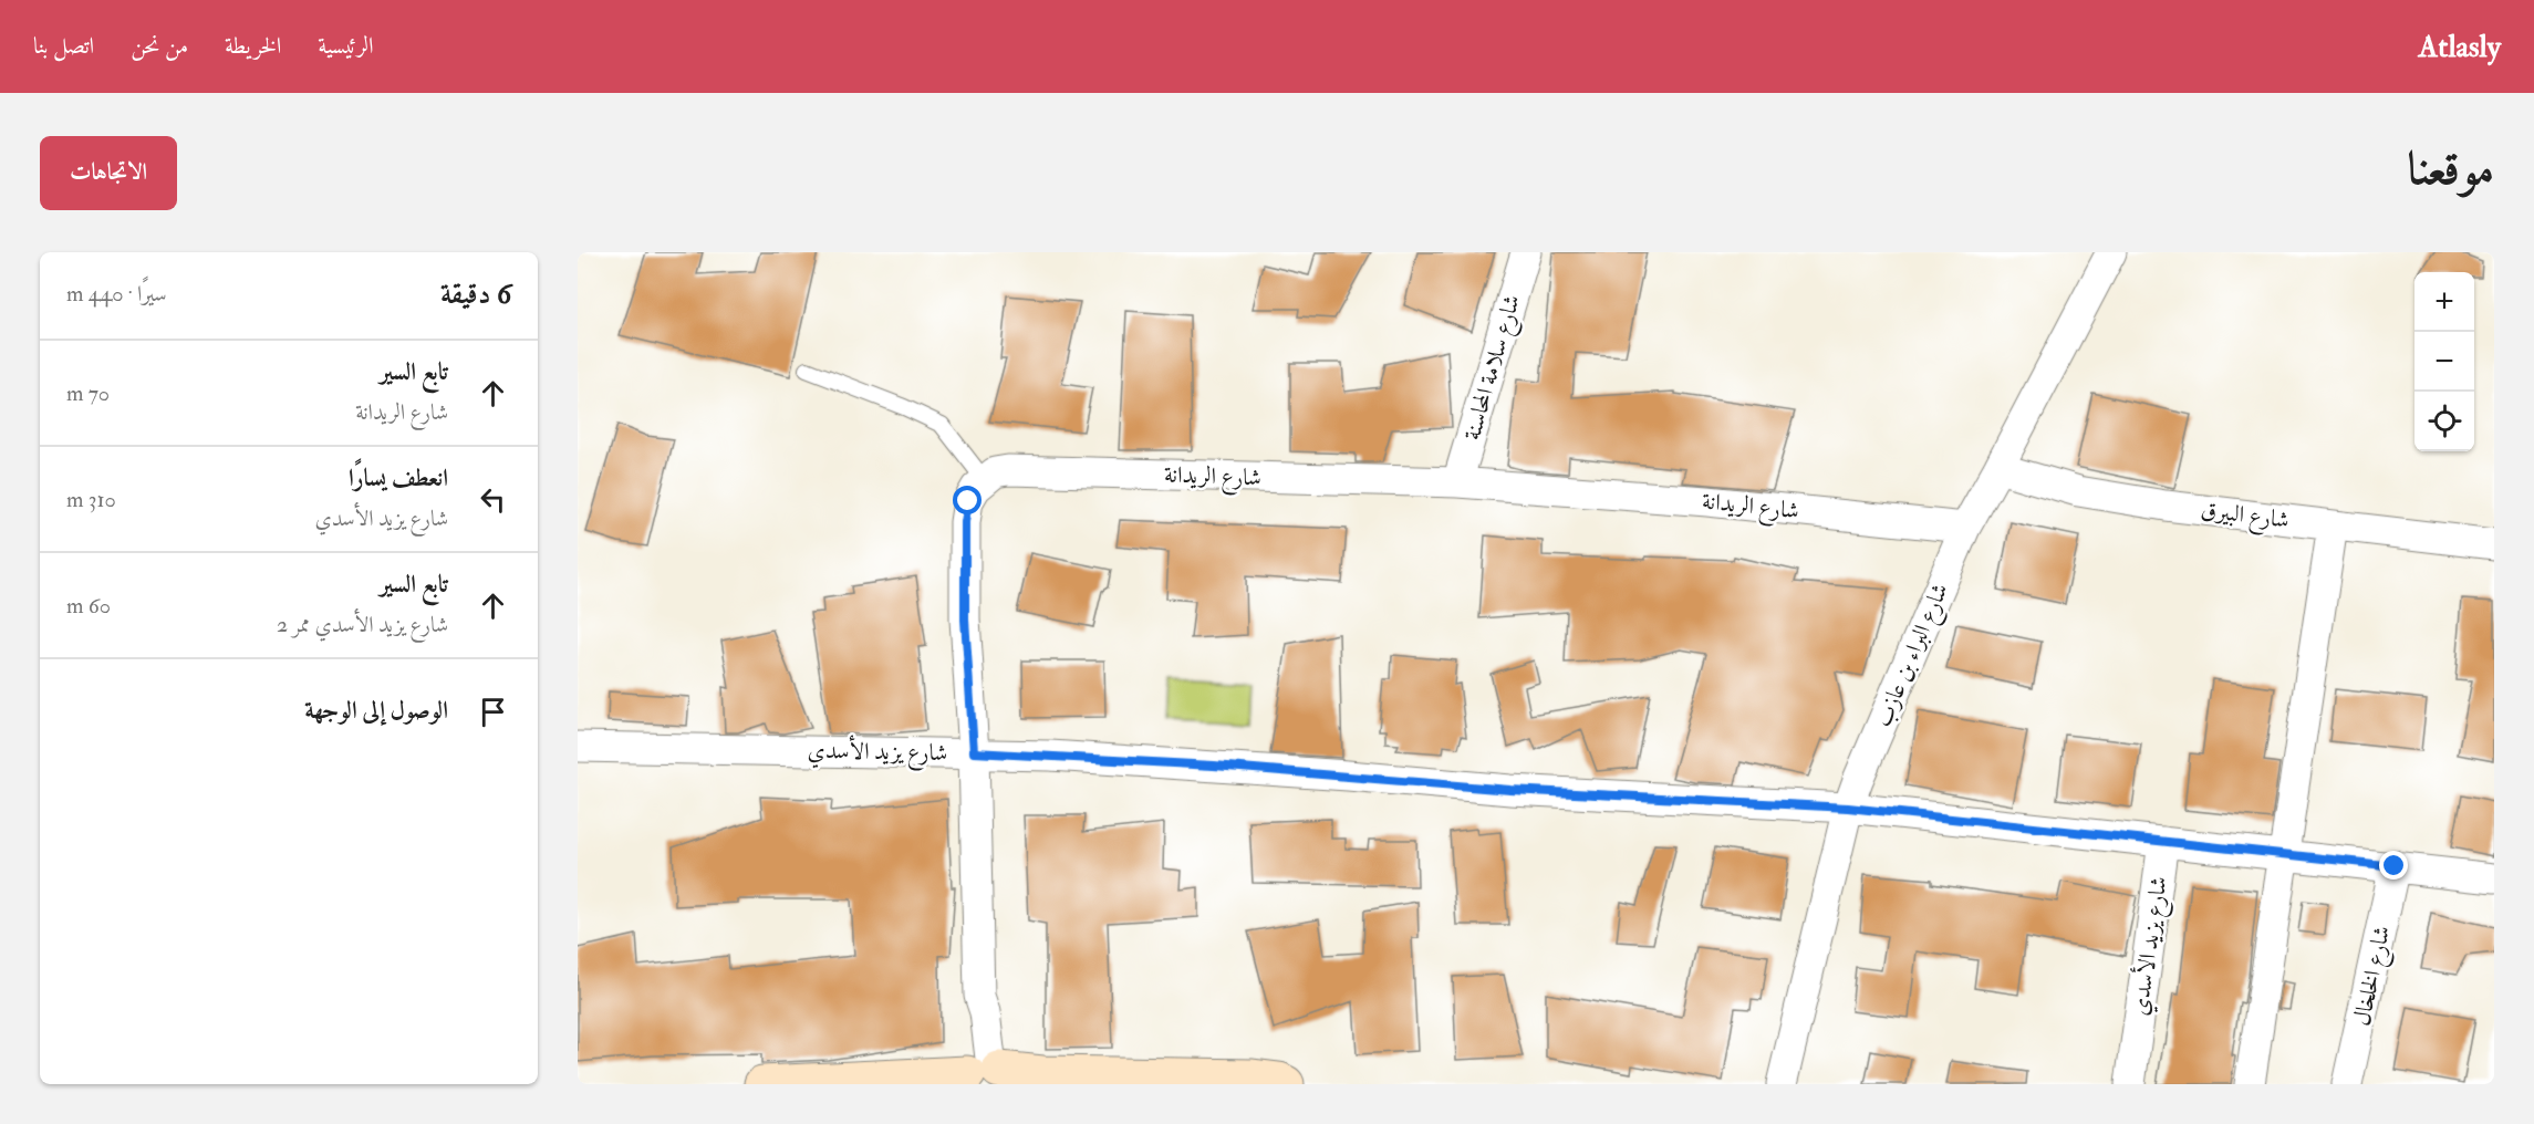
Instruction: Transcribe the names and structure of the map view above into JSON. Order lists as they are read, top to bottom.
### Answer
{
  "streets": {
    "street": [
      "شارع سلامة المحاسنة",
      "شارع الريدانة",
      "شارع البيرق",
      "شارع البراء بن عازب",
      "شارع يزيد الأسدي",
      "شارع الخلخال"
    ]
  },
  "crossings": [
    ["شارع سلامة المحاسنة", "شارع الريدانة"],
    ["شارع الريدانة", "شارع البراء بن عازب"],
    ["شارع البيرق", "شارع البراء بن عازب"],
    ["شارع البراء بن عازب", "شارع يزيد الأسدي"]
  ],
  "page": {
    "header": "Atlasly",
    "nav": [
      "الرئيسية",
      "الخريطة",
      "من نحن",
      "اتصل بنا"
    ],
    "title": "موقعنا",
    "buttons": "الاتجاهات",
    "heading": ["6 دقيقة", "سيرًا · 440 m"],
    "map_buttons": ["+", "−"],
    "list": [
      ["تابع السير", "شارع الريدانة", "70 m"],
      ["انعطف يسارًا", "شارع يزيد الأسدي", "310 m"],
      ["تابع السير", "شارع يزيد الأسدي ممر 2", "60 m"],
      "الوصول إلى الوجهة"
    ]
  }
}
